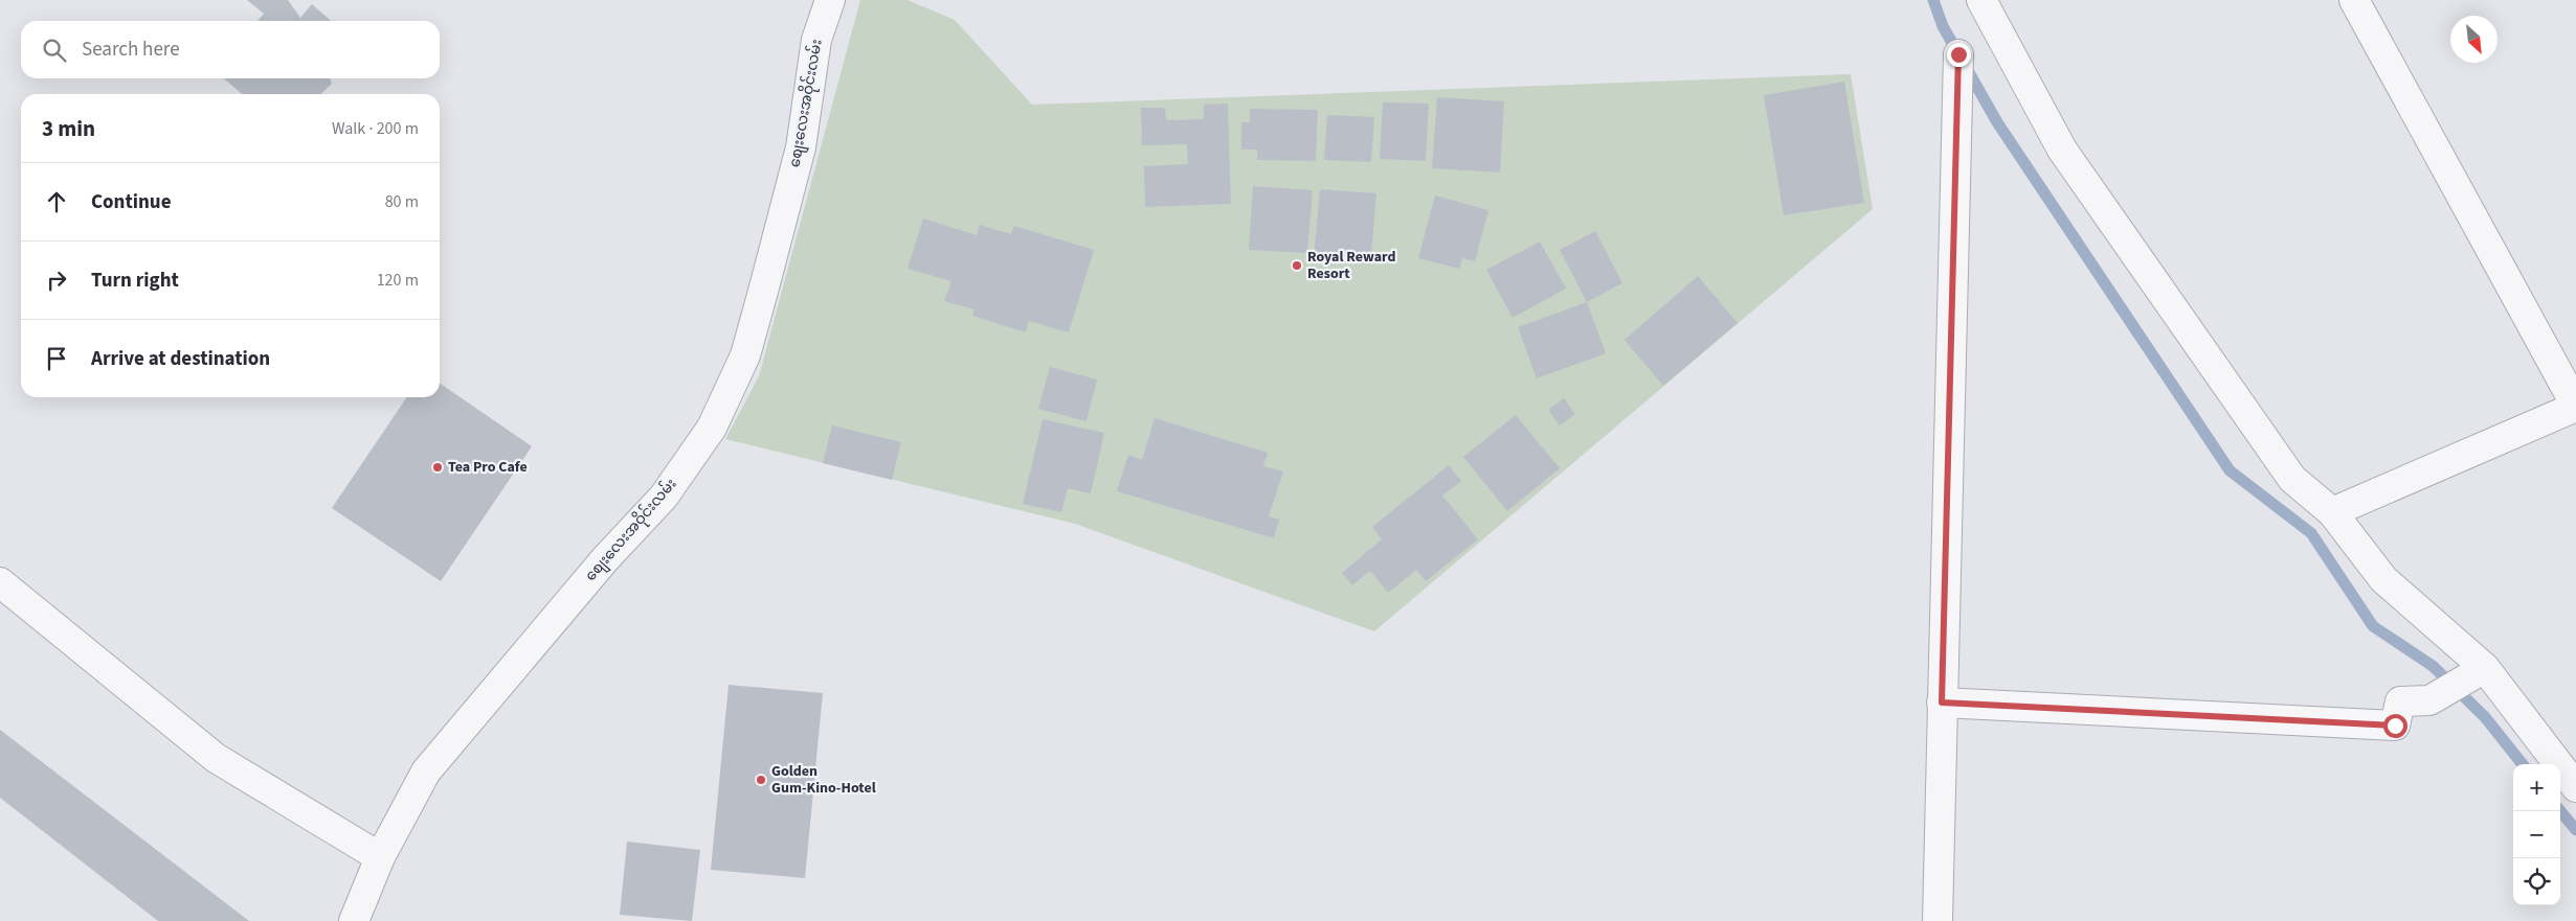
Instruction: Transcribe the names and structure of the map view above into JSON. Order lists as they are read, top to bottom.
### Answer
{
  "streets": {
    "street": ["စျေးလေးအဝိုင်းလမ်း"]
  },
  "places": ["Royal Reward Resort", "Tea Pro Cafe", "Golden Gum-Kino-Hotel"],
  "north": "bottom right",
  "page": {
    "search": "Search here",
    "heading": ["3 min", "Walk · 200 m"],
    "list": [
      ["Continue", "80 m"],
      ["Turn right", "120 m"],
      "Arrive at destination"
    ],
    "map_buttons": ["+", "−"]
  }
}
